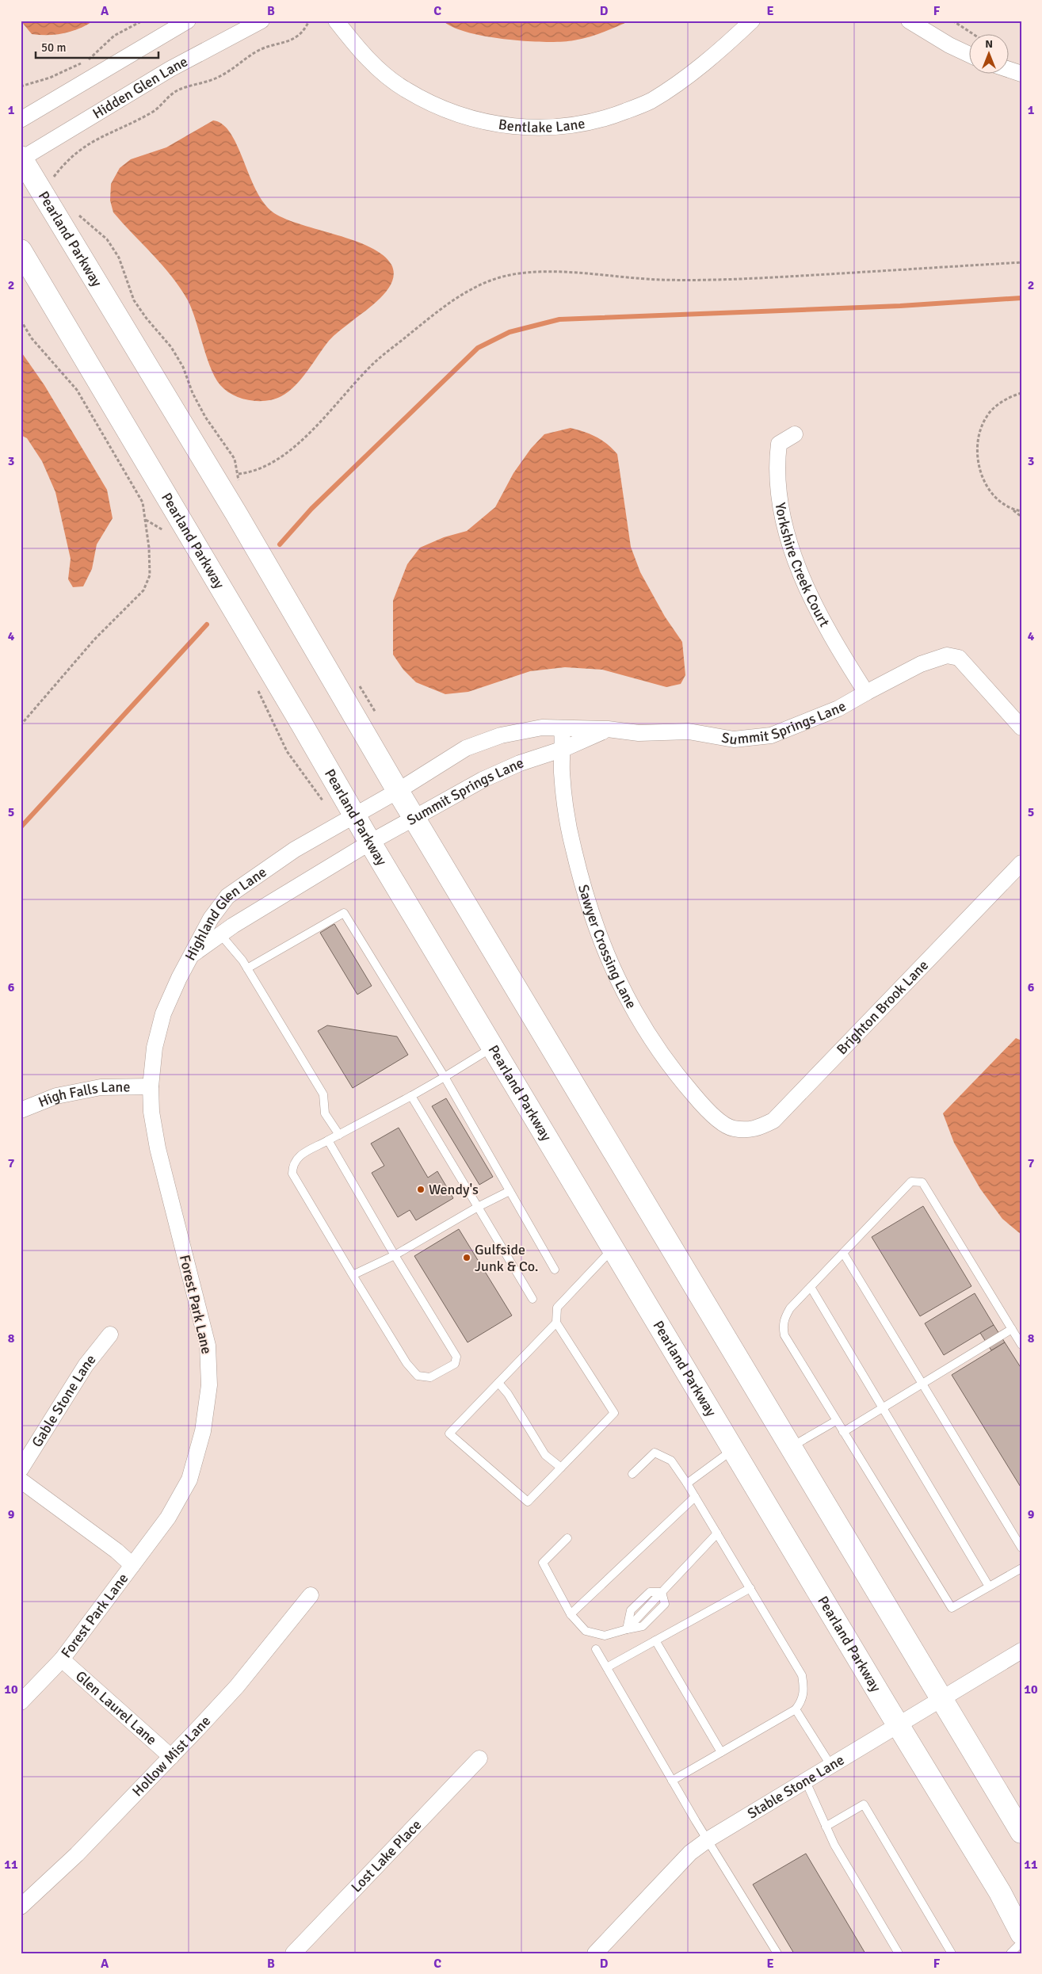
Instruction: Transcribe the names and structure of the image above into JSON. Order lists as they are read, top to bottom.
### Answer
{
  "streets": {
    "main road": ["Pearland Parkway"],
    "street": [
      "Hidden Glen Lane",
      "Bentlake Lane",
      "Yorkshire Creek Court",
      "Summit Springs Lane",
      "Highland Glen Lane",
      "Sawyer Crossing Lane",
      "Brighton Brook Lane",
      "High Falls Lane",
      "Forest Park Lane",
      "Gable Stone Lane",
      "Glen Laurel Lane",
      "Hollow Mist Lane",
      "Stable Stone Lane",
      "Lost Lake Place"
    ]
  },
  "crossings": [
    ["Hidden Glen Lane", "Pearland Parkway"],
    ["Pearland Parkway", "Summit Springs Lane"],
    ["Pearland Parkway", "Highland Glen Lane"],
    ["Pearland Parkway", "Stable Stone Lane"],
    ["Yorkshire Creek Court", "Summit Springs Lane"],
    ["Summit Springs Lane", "Highland Glen Lane"],
    ["Summit Springs Lane", "Sawyer Crossing Lane"],
    ["Highland Glen Lane", "Forest Park Lane"],
    ["Sawyer Crossing Lane", "Brighton Brook Lane"],
    ["High Falls Lane", "Forest Park Lane"],
    ["Forest Park Lane", "Glen Laurel Lane"],
    ["Glen Laurel Lane", "Hollow Mist Lane"]
  ],
  "places": ["Wendy's", "Gulfside Junk & Co."],
  "scale_bar": "50 m",
  "north": "top",
  "grid": {
    "columns": [
      "A",
      "B",
      "C",
      "D",
      "E",
      "F"
    ],
    "rows": [
      "1",
      "2",
      "3",
      "4",
      "5",
      "6",
      "7",
      "8",
      "9",
      "10",
      "11"
    ]
  }
}
